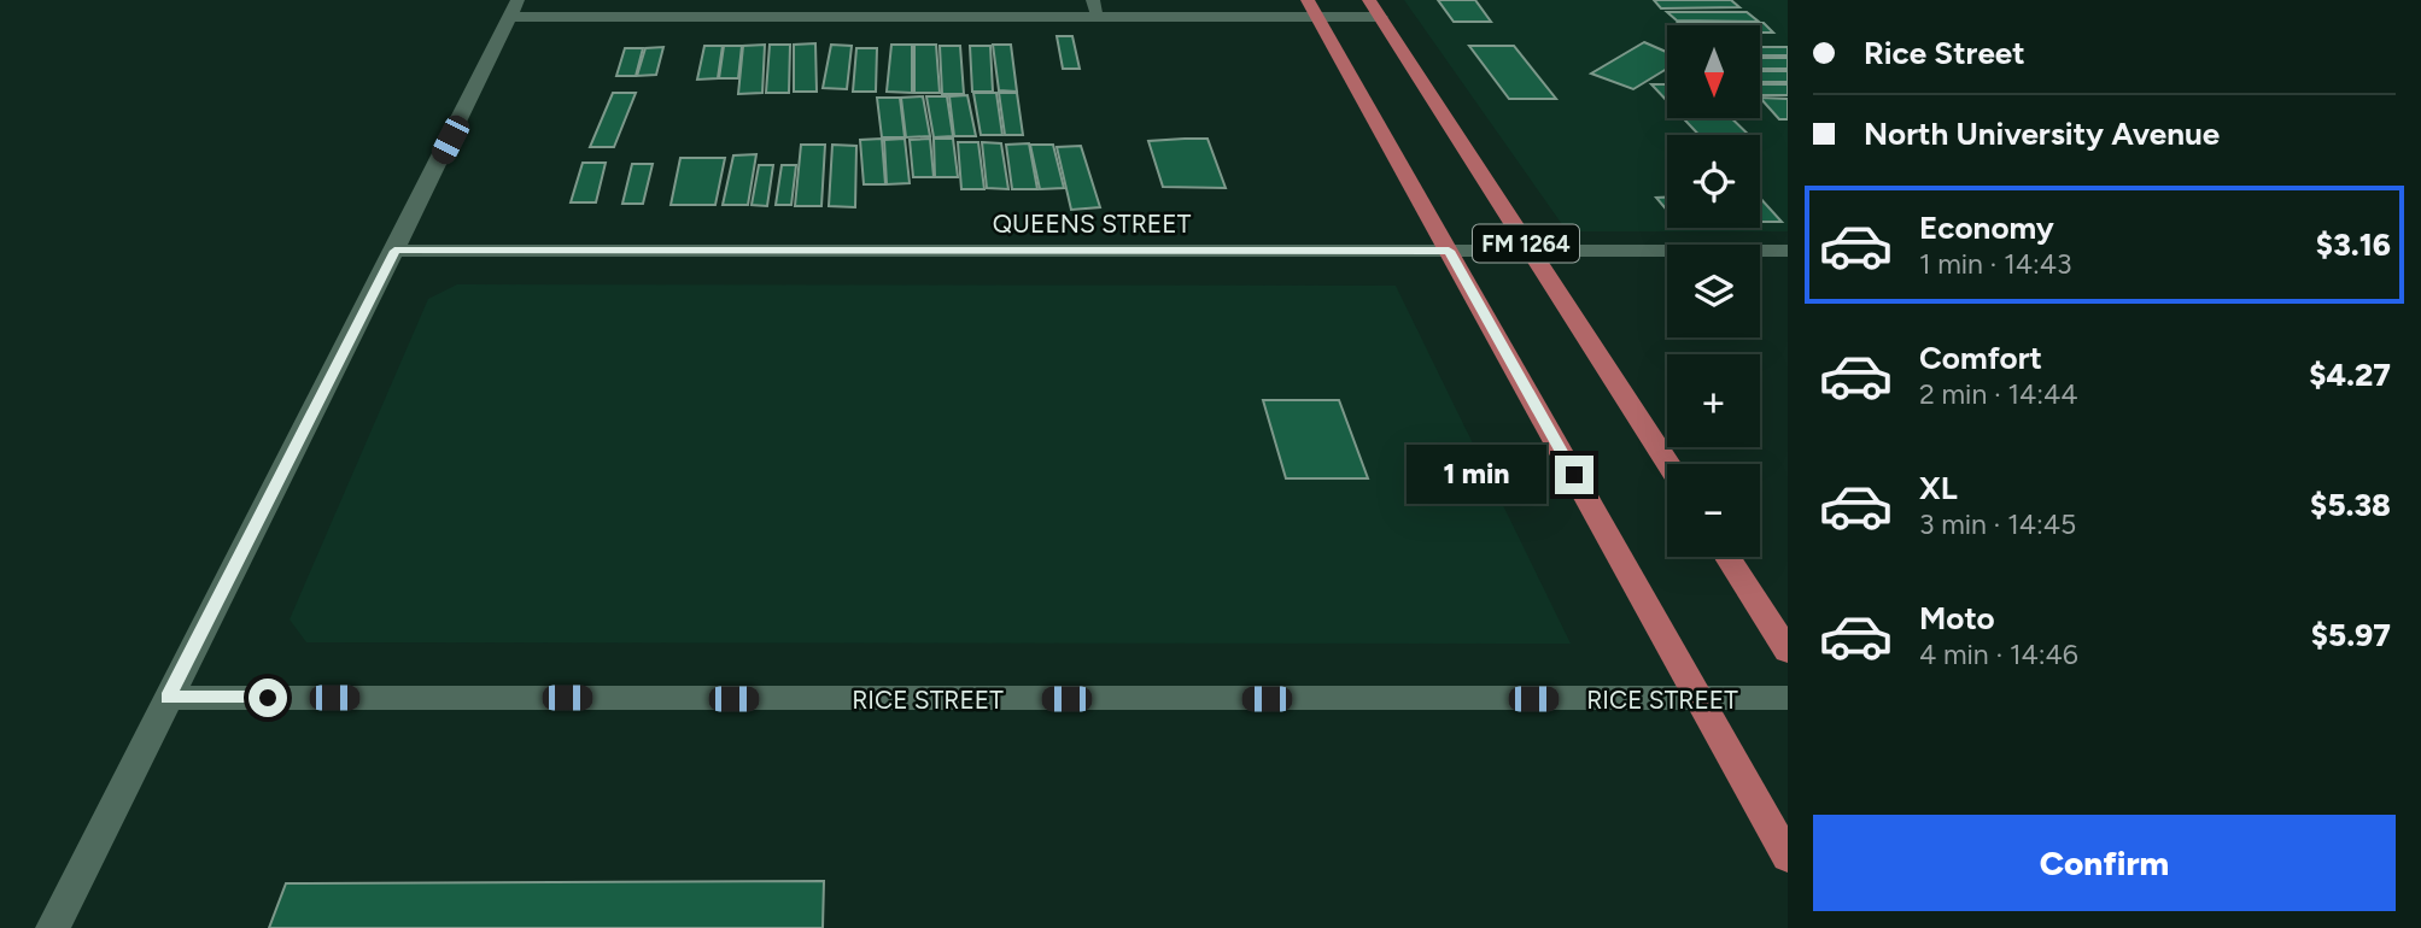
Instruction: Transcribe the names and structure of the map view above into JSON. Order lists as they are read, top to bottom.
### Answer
{
  "streets": {
    "main road": ["FM 1264"],
    "street": ["QUEENS STREET", "RICE STREET"]
  },
  "crossings": [
    ["QUEENS STREET", "FM 1264"],
    ["FM 1264", "RICE STREET"]
  ],
  "north": "bottom",
  "page": {
    "banner": ["Rice Street", "North University Avenue"],
    "map_buttons": ["+", "−"],
    "list": [
      {
        "name": "Economy",
        "note": "1 min · 14:43",
        "value": "$3.16"
      },
      {
        "name": "Comfort",
        "note": "2 min · 14:44",
        "value": "$4.27"
      },
      {
        "name": "XL",
        "note": "3 min · 14:45",
        "value": "$5.38"
      },
      {
        "name": "Moto",
        "note": "4 min · 14:46",
        "value": "$5.97"
      }
    ],
    "bubble": "1 min",
    "buttons": "Confirm"
  }
}
